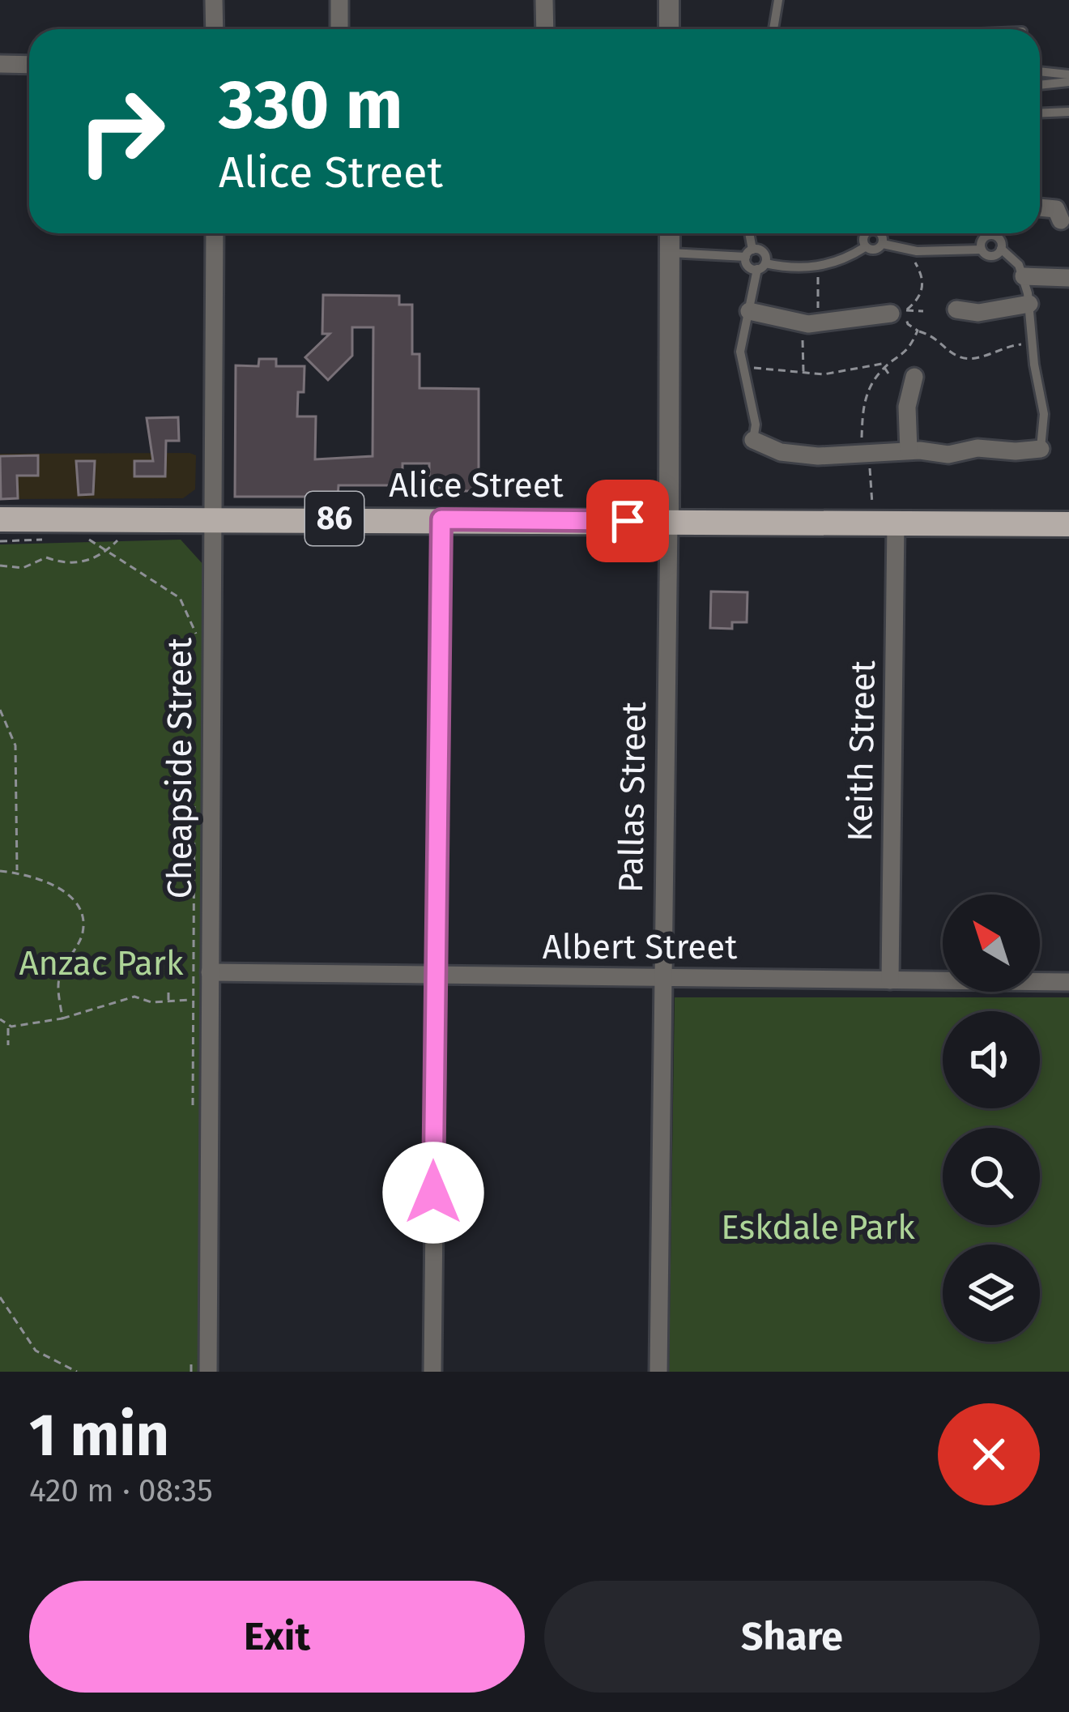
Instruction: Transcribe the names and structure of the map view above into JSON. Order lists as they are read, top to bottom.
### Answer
{
  "streets": {
    "main road": ["Alice Street", "86"],
    "street": [
      "Keith Street",
      "Cheapside Street",
      "Pallas Street",
      "Albert Street"
    ]
  },
  "crossings": [
    ["Alice Street", "Keith Street"],
    ["Alice Street", "Cheapside Street"],
    ["Alice Street", "Pallas Street"],
    ["Keith Street", "Albert Street"],
    ["Cheapside Street", "Albert Street"],
    ["Pallas Street", "Albert Street"]
  ],
  "parks": ["Anzac Park", "Eskdale Park"],
  "north": "top left",
  "page": {
    "turn": ["330 m", "Alice Street"],
    "heading": ["1 min", "420 m · 08:35"],
    "buttons": ["Exit", "Share"]
  }
}
